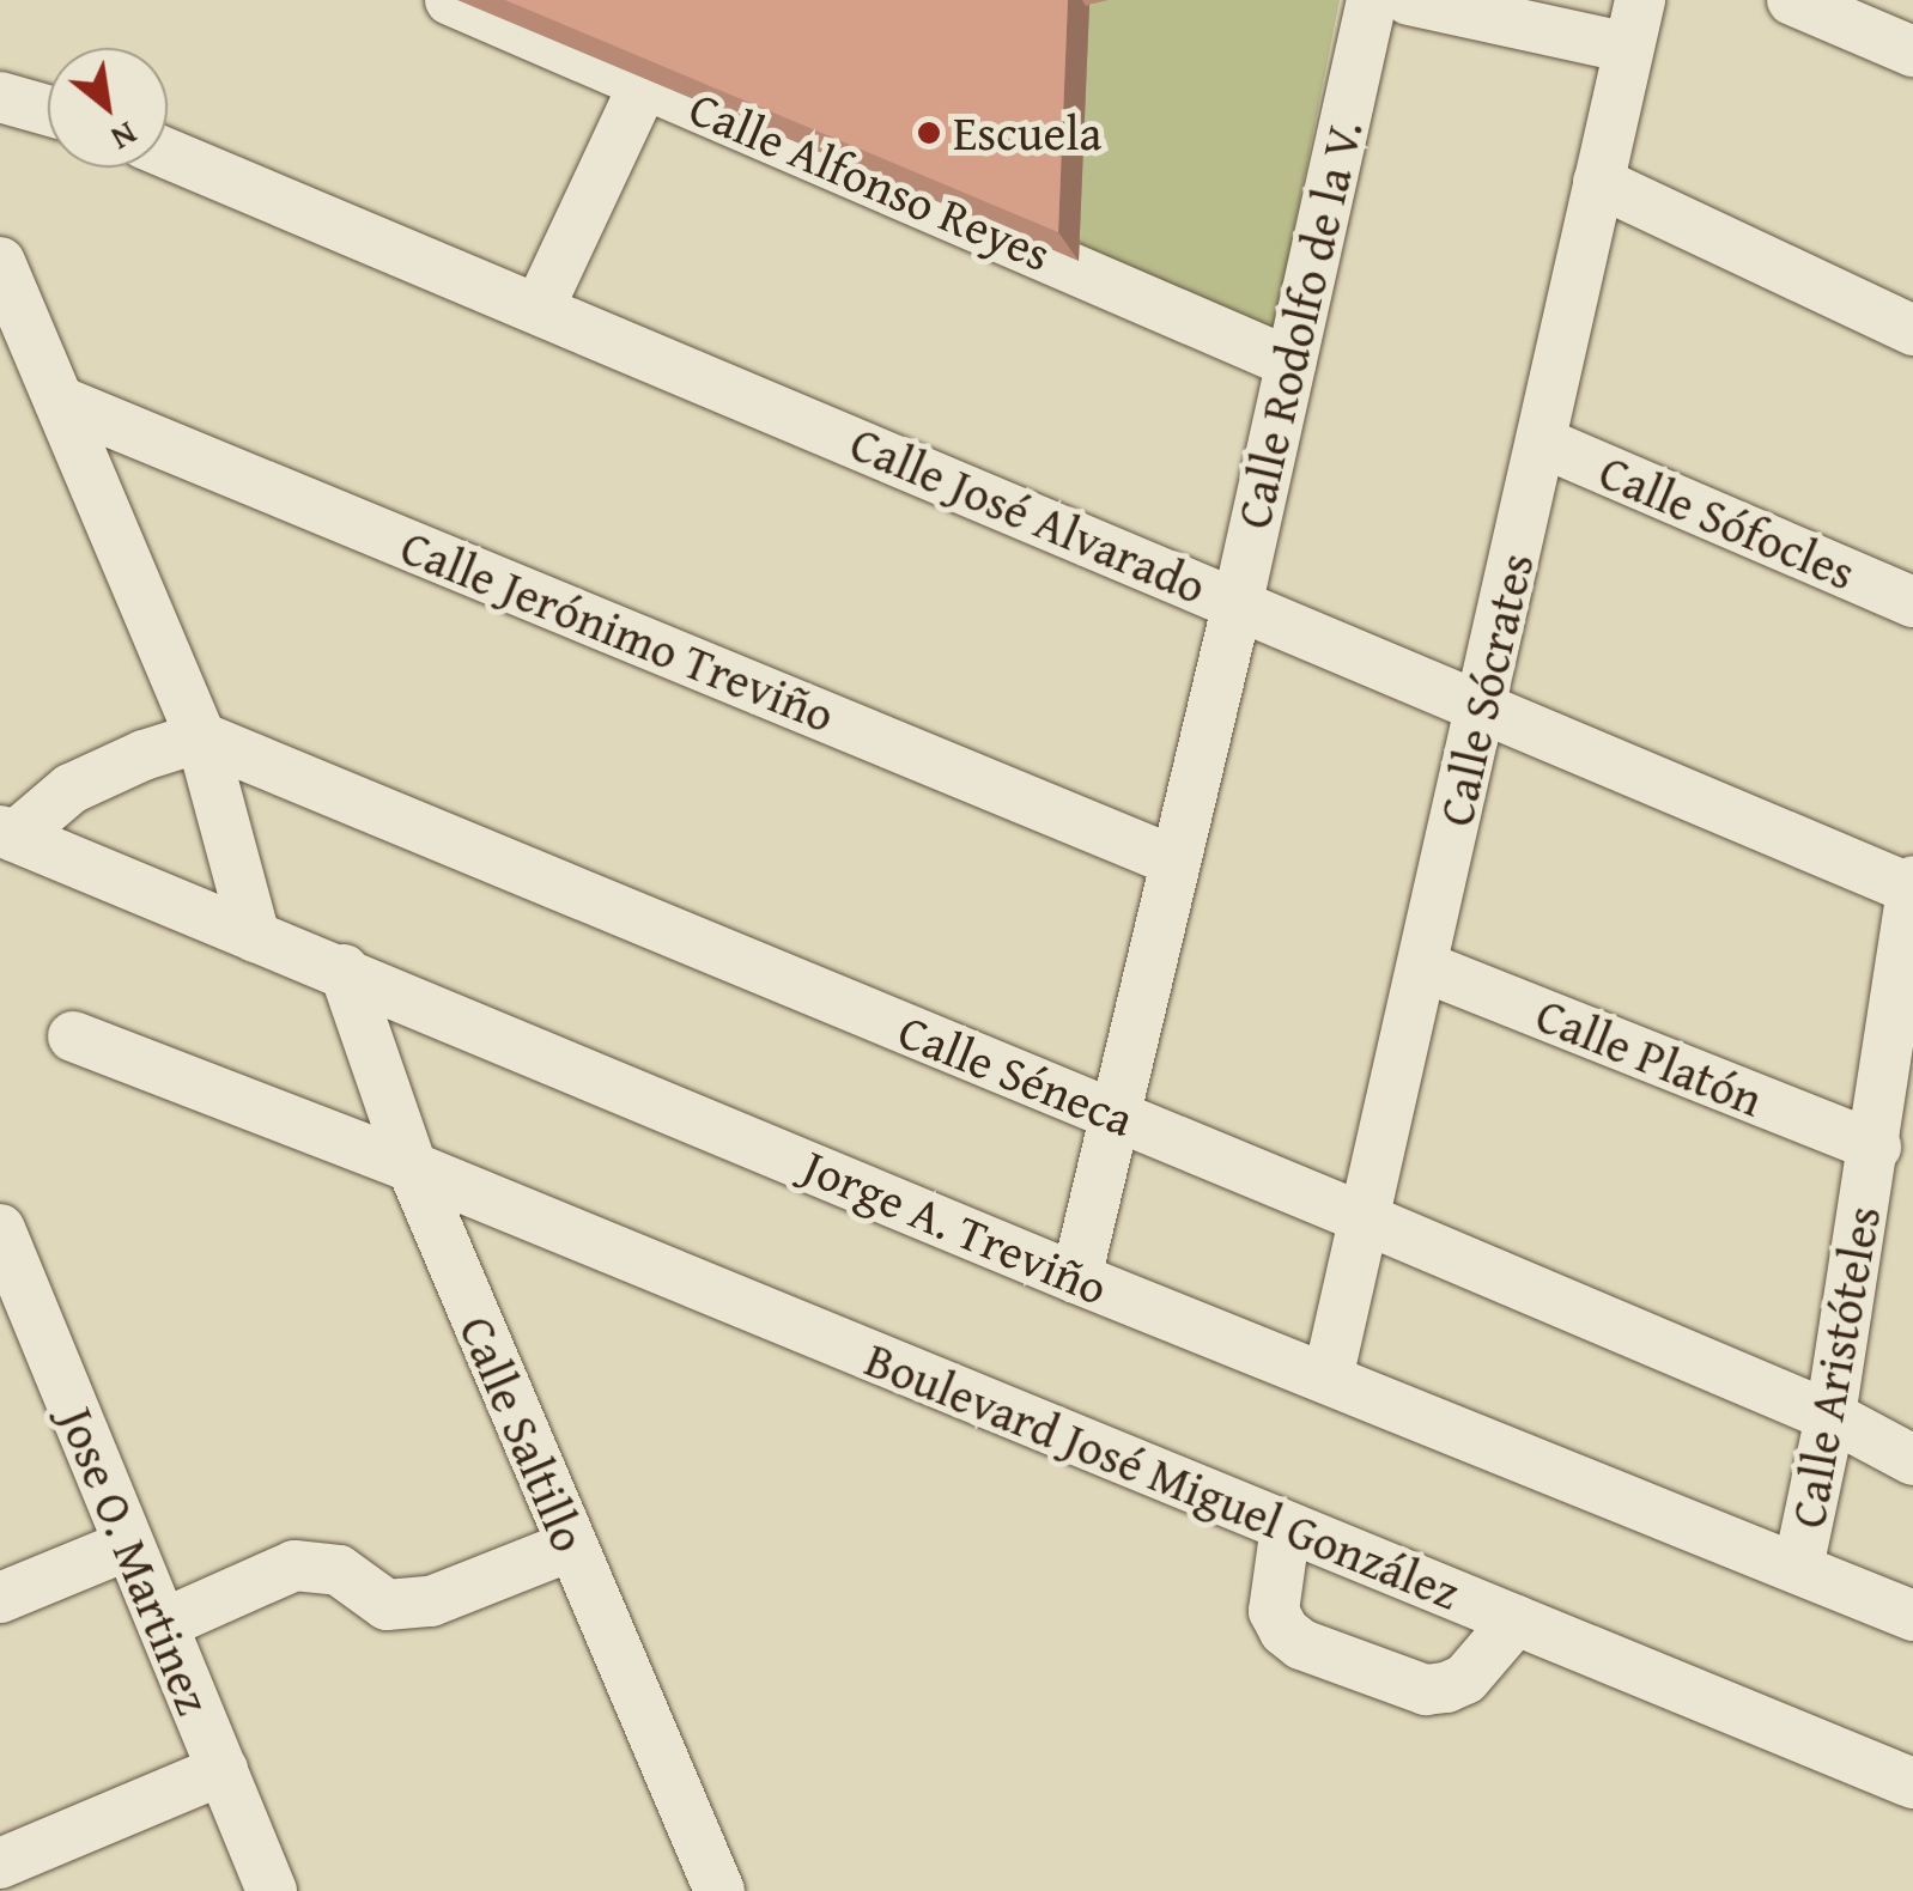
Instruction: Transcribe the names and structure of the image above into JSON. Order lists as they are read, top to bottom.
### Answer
{
  "streets": {
    "street": [
      "Calle Alfonso Reyes",
      "Calle Rodolfo de la V.",
      "Calle José Alvarado",
      "Calle Sófocles",
      "Calle Jerónimo Treviño",
      "Calle Sócrates",
      "Calle Platón",
      "Calle Séneca",
      "Jorge A. Treviño",
      "Calle Aristóteles",
      "Calle Saltillo",
      "Boulevard José Miguel González",
      "Jose O. Martinez"
    ]
  },
  "crossings": [
    ["Calle Alfonso Reyes", "Calle Rodolfo de la V."],
    ["Calle Rodolfo de la V.", "Calle José Alvarado"],
    ["Calle Rodolfo de la V.", "Calle Jerónimo Treviño"],
    ["Calle Rodolfo de la V.", "Calle Séneca"],
    ["Calle Rodolfo de la V.", "Jorge A. Treviño"],
    ["Calle José Alvarado", "Calle Sócrates"],
    ["Calle José Alvarado", "Calle Aristóteles"],
    ["Calle Sófocles", "Calle Sócrates"],
    ["Calle Sócrates", "Calle Platón"],
    ["Calle Sócrates", "Calle Séneca"],
    ["Calle Sócrates", "Jorge A. Treviño"],
    ["Calle Platón", "Calle Aristóteles"],
    ["Calle Séneca", "Calle Aristóteles"],
    ["Jorge A. Treviño", "Calle Aristóteles"],
    ["Jorge A. Treviño", "Calle Saltillo"],
    ["Calle Saltillo", "Boulevard José Miguel González"]
  ],
  "places": ["Escuela"],
  "north": "bottom right"
}
